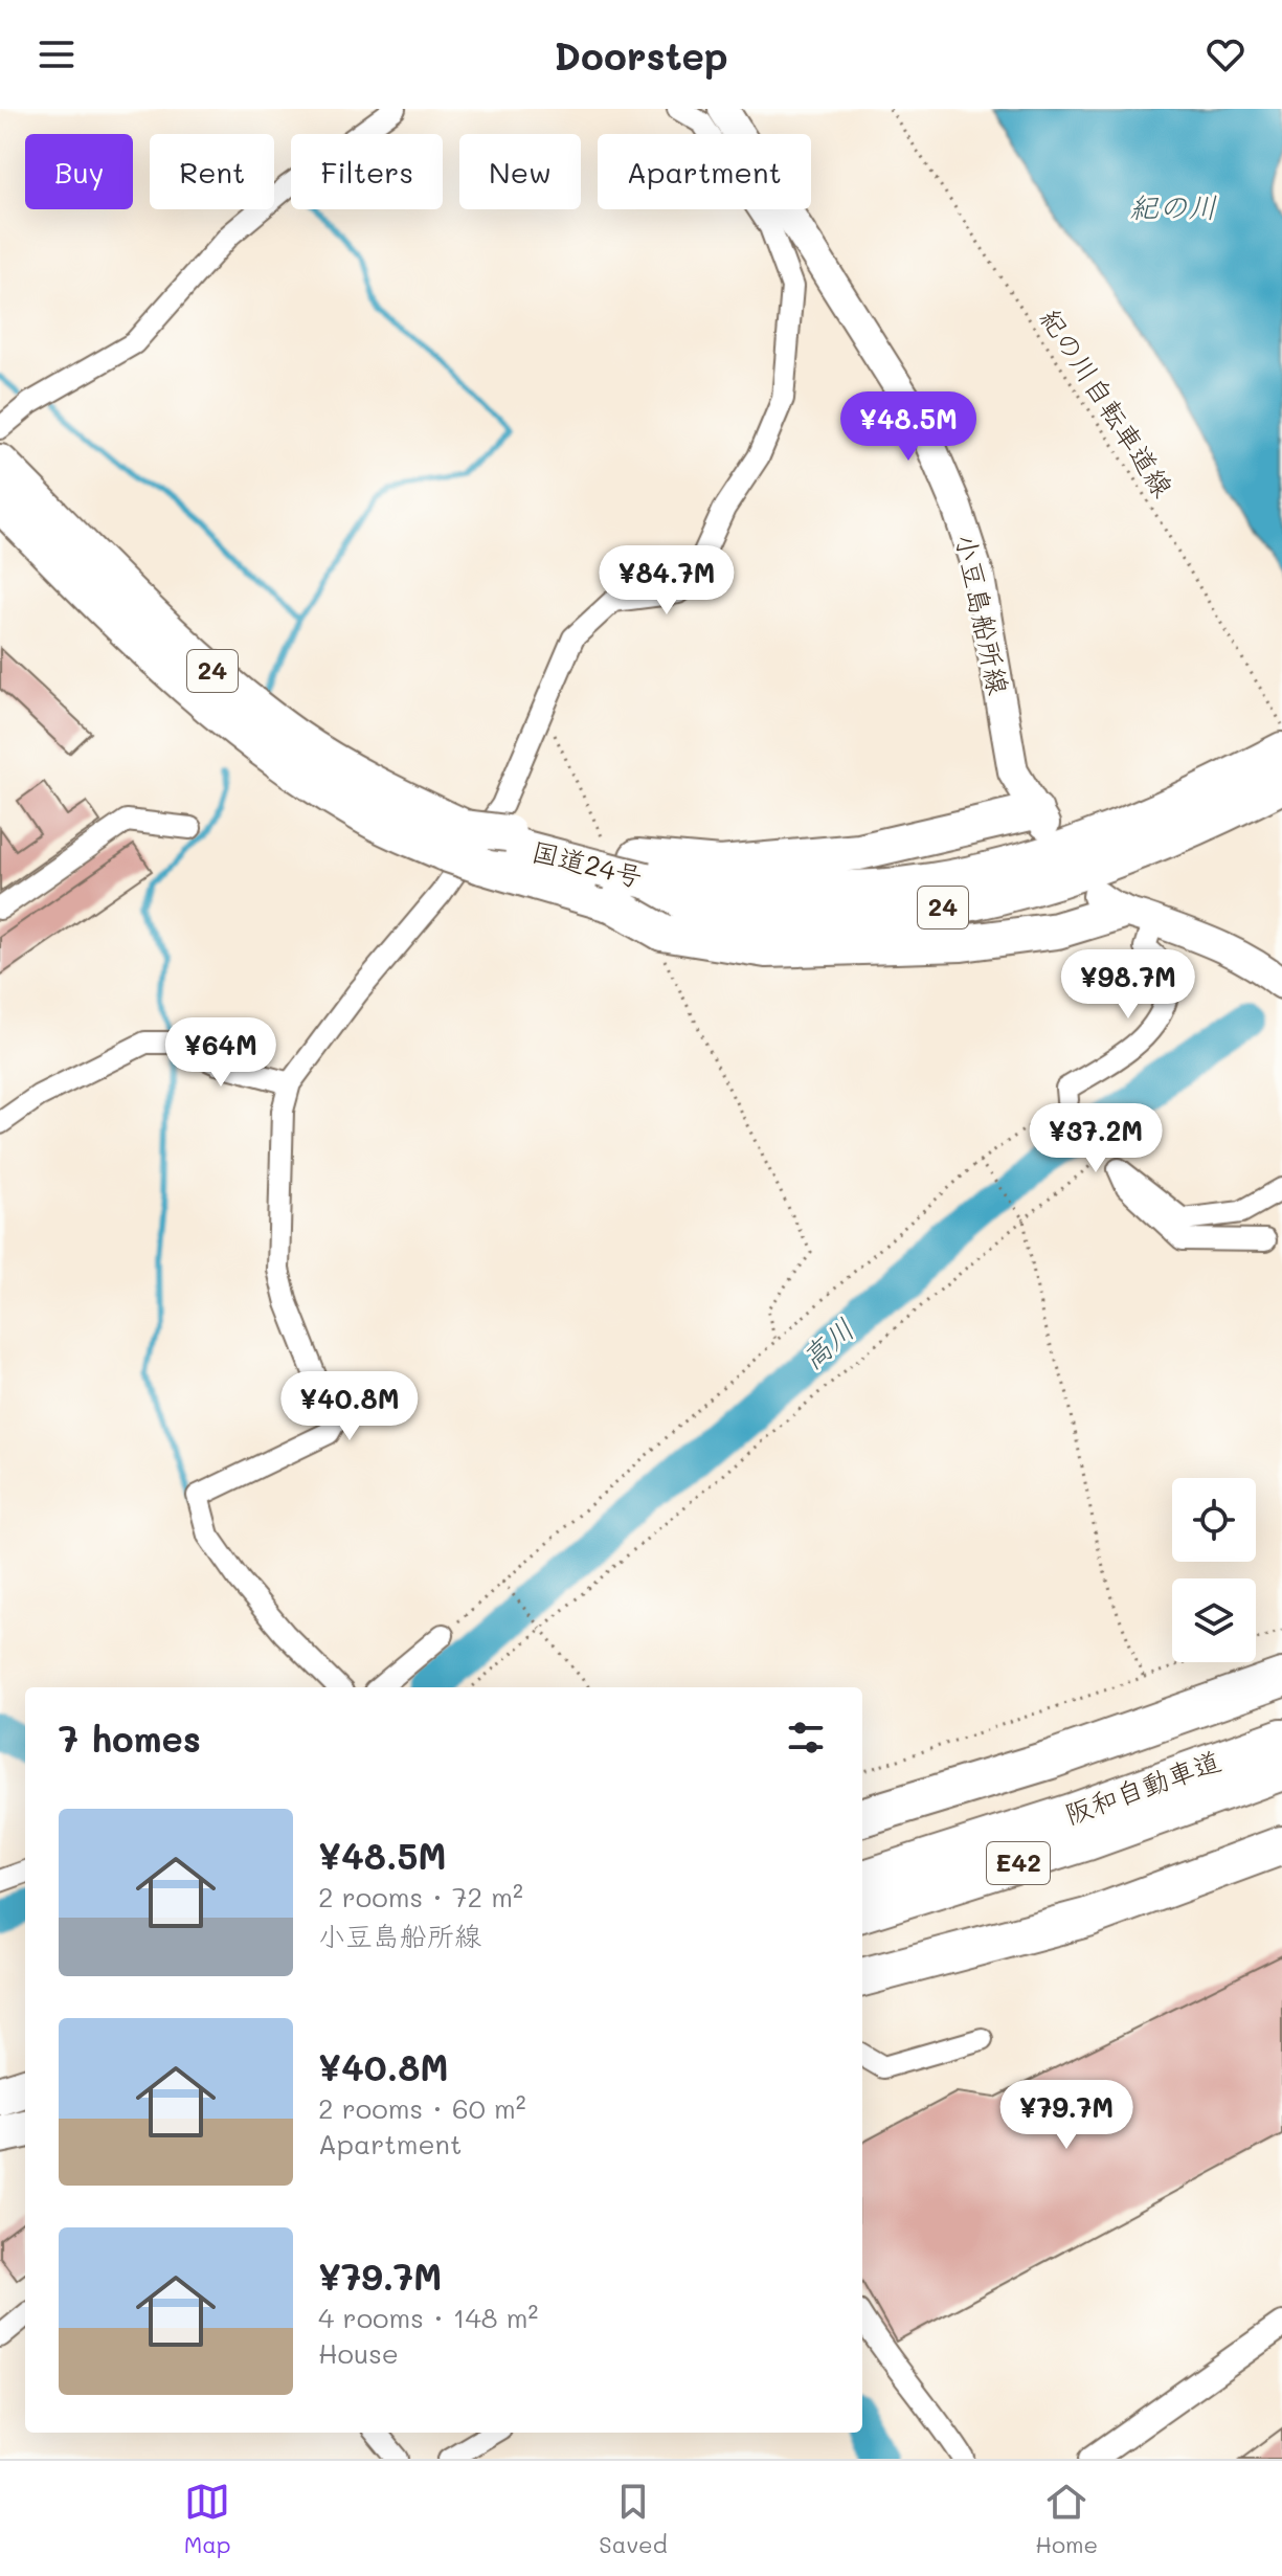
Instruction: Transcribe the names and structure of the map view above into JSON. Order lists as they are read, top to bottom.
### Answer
{
  "streets": {
    "highway": [
      "24",
      "国道24号",
      "阪和自動車道",
      "E42"
    ],
    "main road": ["小豆島船所線"],
    "path": ["紀の川自転車道線"]
  },
  "crossings": [
    ["小豆島船所線", "24"],
    ["24", "国道24号"]
  ],
  "water": ["紀の川", "高川"],
  "page": {
    "header": "Doorstep",
    "chip": [
      "Buy",
      "Rent",
      "Filters",
      "New",
      "Apartment"
    ],
    "price": [
      "¥48.5M",
      "¥84.7M",
      "¥98.7M",
      "¥64M",
      "¥37.2M",
      "¥40.8M",
      "¥79.7M"
    ],
    "heading": "7 homes",
    "list": [
      {
        "name": "¥48.5M",
        "note": "2 rooms · 72 m² · 小豆島船所線"
      },
      {
        "name": "¥40.8M",
        "note": "2 rooms · 60 m² · Apartment"
      },
      {
        "name": "¥79.7M",
        "note": "4 rooms · 148 m² · House"
      }
    ],
    "tabs": ["Map", "Saved", "Home"]
  }
}
